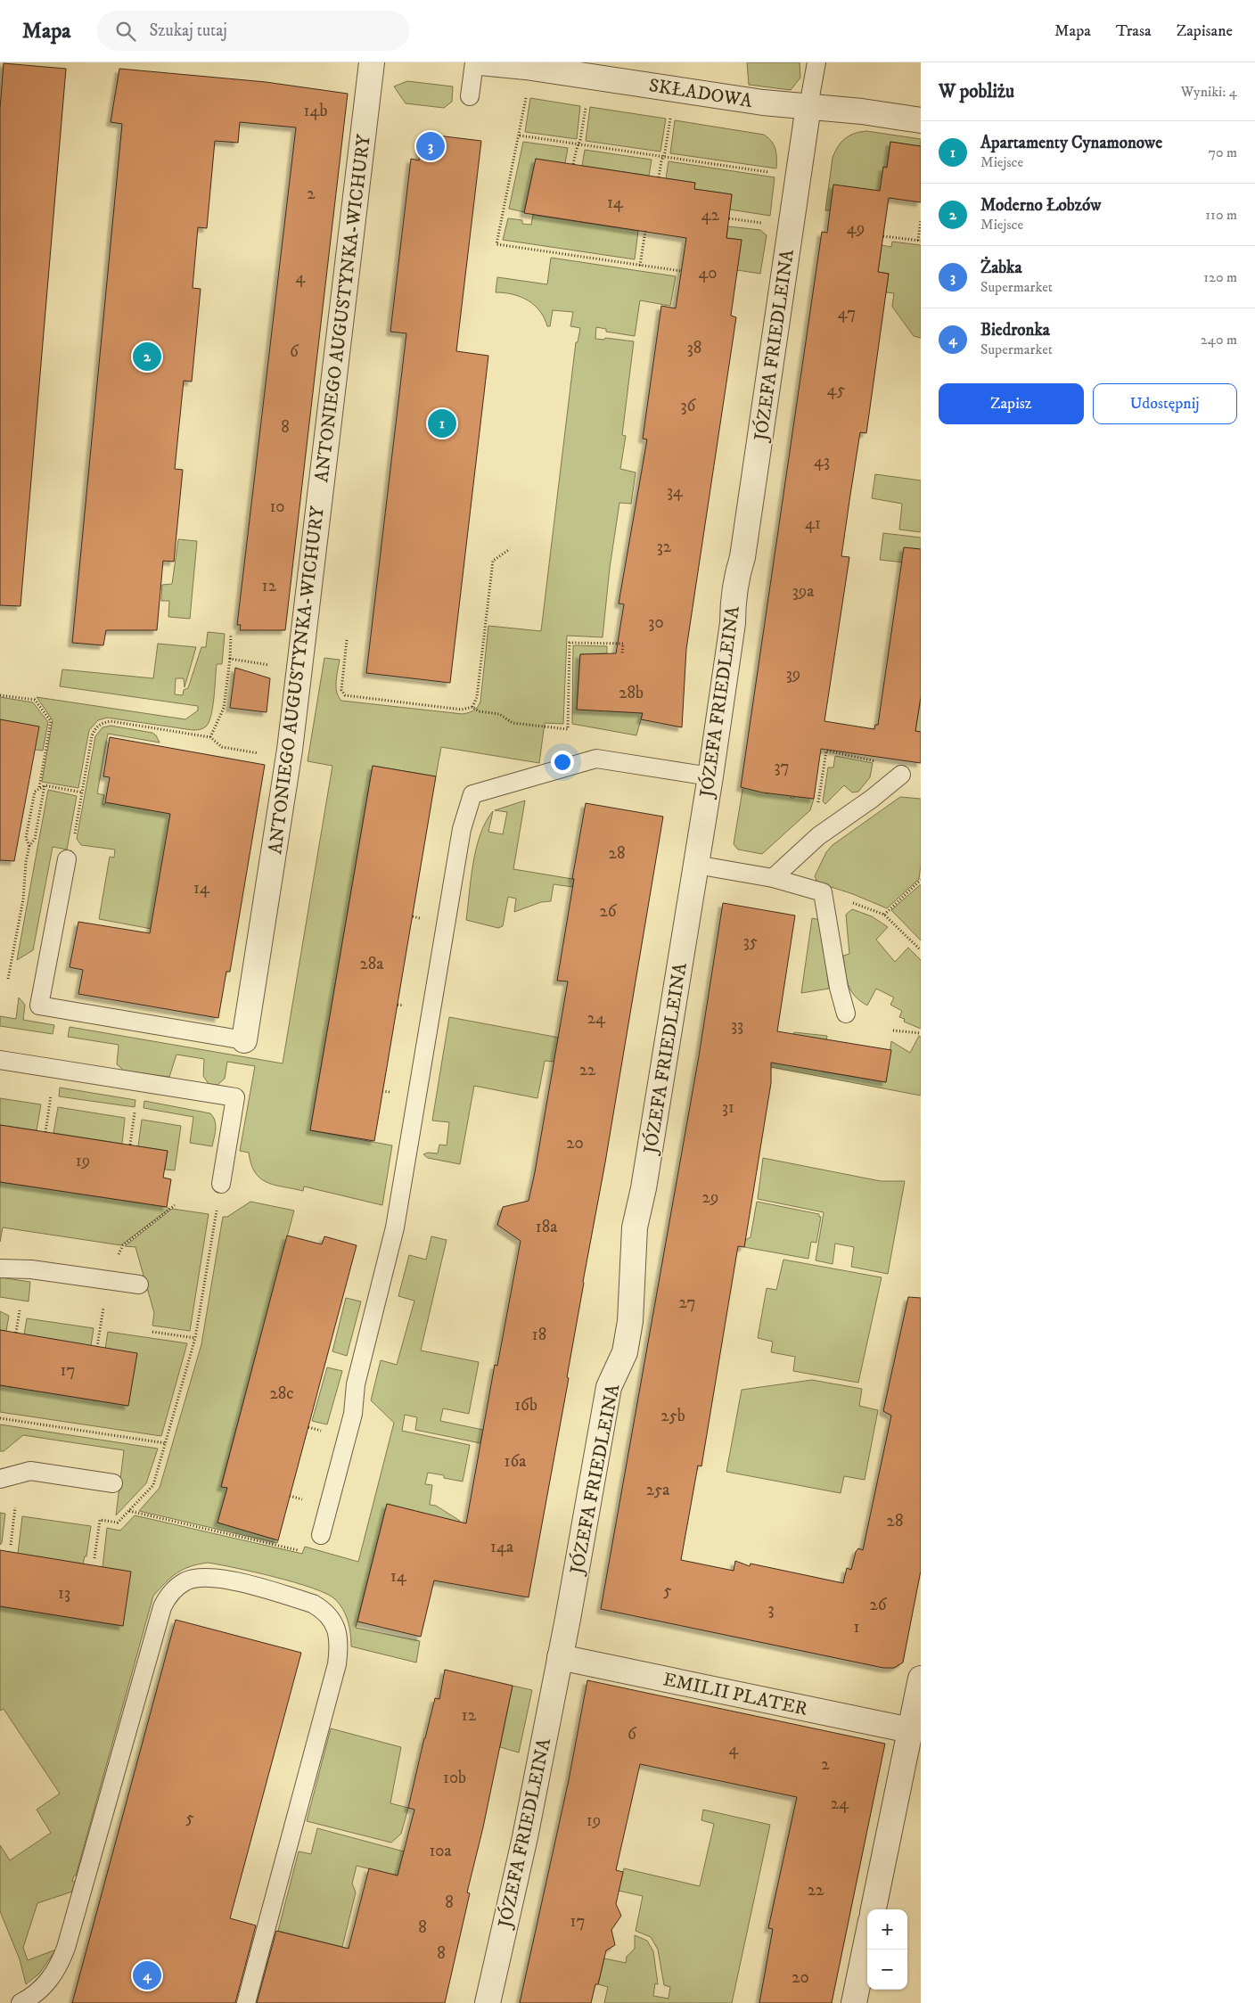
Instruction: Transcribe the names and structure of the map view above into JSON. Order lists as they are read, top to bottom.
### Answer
{
  "streets": {
    "street": [
      "SKŁADOWA",
      "ANTONIEGO AUGUSTYNKA-WICHURY",
      "JÓZEFA FRIEDLEINA",
      "EMILII PLATER"
    ]
  },
  "crossings": [
    ["SKŁADOWA", "JÓZEFA FRIEDLEINA"],
    ["JÓZEFA FRIEDLEINA", "EMILII PLATER"]
  ],
  "house_numbers": [
    "14b",
    "2",
    "14",
    "42",
    "49",
    "40",
    "4",
    "47",
    "38",
    "6",
    "45",
    "36",
    "8",
    "43",
    "34",
    "10",
    "41",
    "32",
    "12",
    "39a",
    "30",
    "39",
    "28b",
    "37",
    "28",
    "14",
    "26",
    "35",
    "28a",
    "24",
    "33",
    "22",
    "31",
    "20",
    "19",
    "29",
    "18a",
    "27",
    "18",
    "17",
    "28c",
    "16b",
    "25b",
    "16a",
    "25a",
    "28",
    "14a",
    "14",
    "5",
    "13",
    "26",
    "3",
    "1",
    "12",
    "6",
    "4",
    "2",
    "10b",
    "24",
    "5",
    "19",
    "10a",
    "22",
    "8",
    "17",
    "8",
    "8",
    "20"
  ],
  "page": {
    "header": "Mapa",
    "search": "Szukaj tutaj",
    "nav": ["Mapa", "Trasa", "Zapisane"],
    "heading": ["W pobliżu", "Wyniki: 4"],
    "list": [
      {
        "mark": "1",
        "name": "Apartamenty Cynamonowe",
        "note": "Miejsce",
        "value": "70 m"
      },
      {
        "mark": "2",
        "name": "Moderno Łobzów",
        "note": "Miejsce",
        "value": "110 m"
      },
      {
        "mark": "3",
        "name": "Żabka",
        "note": "Supermarket",
        "value": "120 m"
      },
      {
        "mark": "4",
        "name": "Biedronka",
        "note": "Supermarket",
        "value": "240 m"
      }
    ],
    "pins": [
      "3",
      "2",
      "1",
      "4"
    ],
    "buttons": ["Zapisz", "Udostępnij"],
    "map_buttons": ["+", "−"]
  }
}
